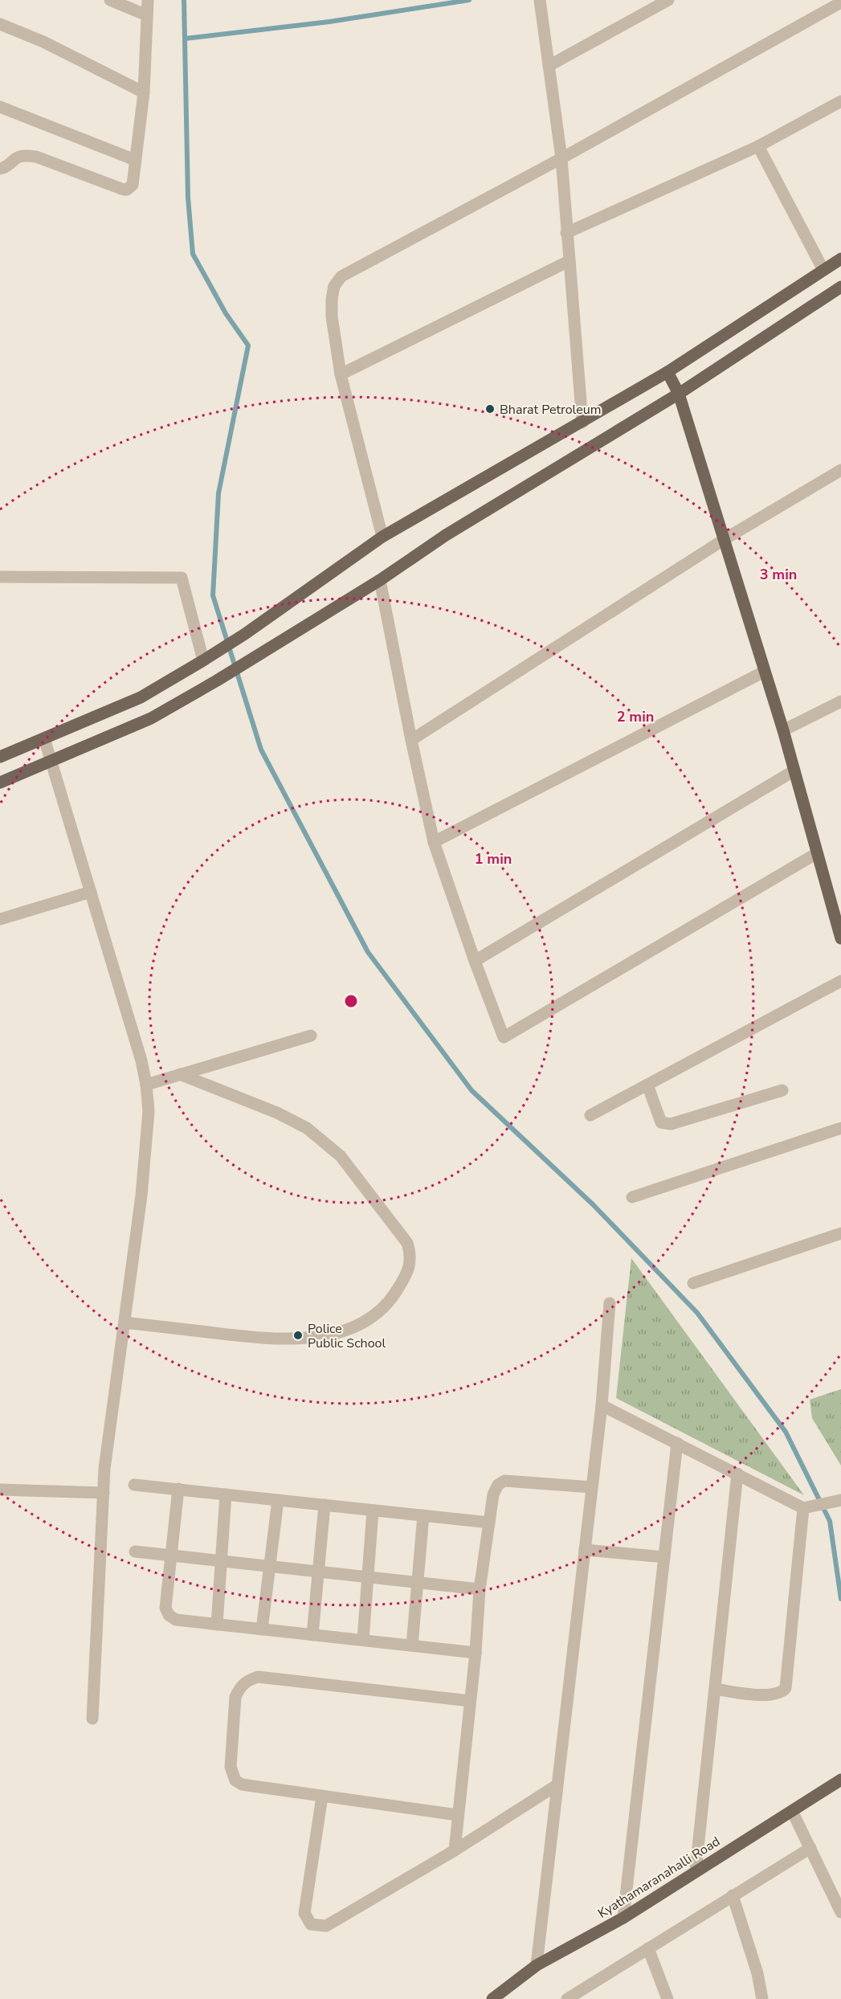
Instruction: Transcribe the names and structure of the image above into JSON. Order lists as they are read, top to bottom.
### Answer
{
  "streets": {
    "main road": ["Kyathamaranahalli Road"]
  },
  "places": ["Bharat Petroleum", "Police Public School"],
  "rings": ["3 min", "2 min", "1 min"]
}
